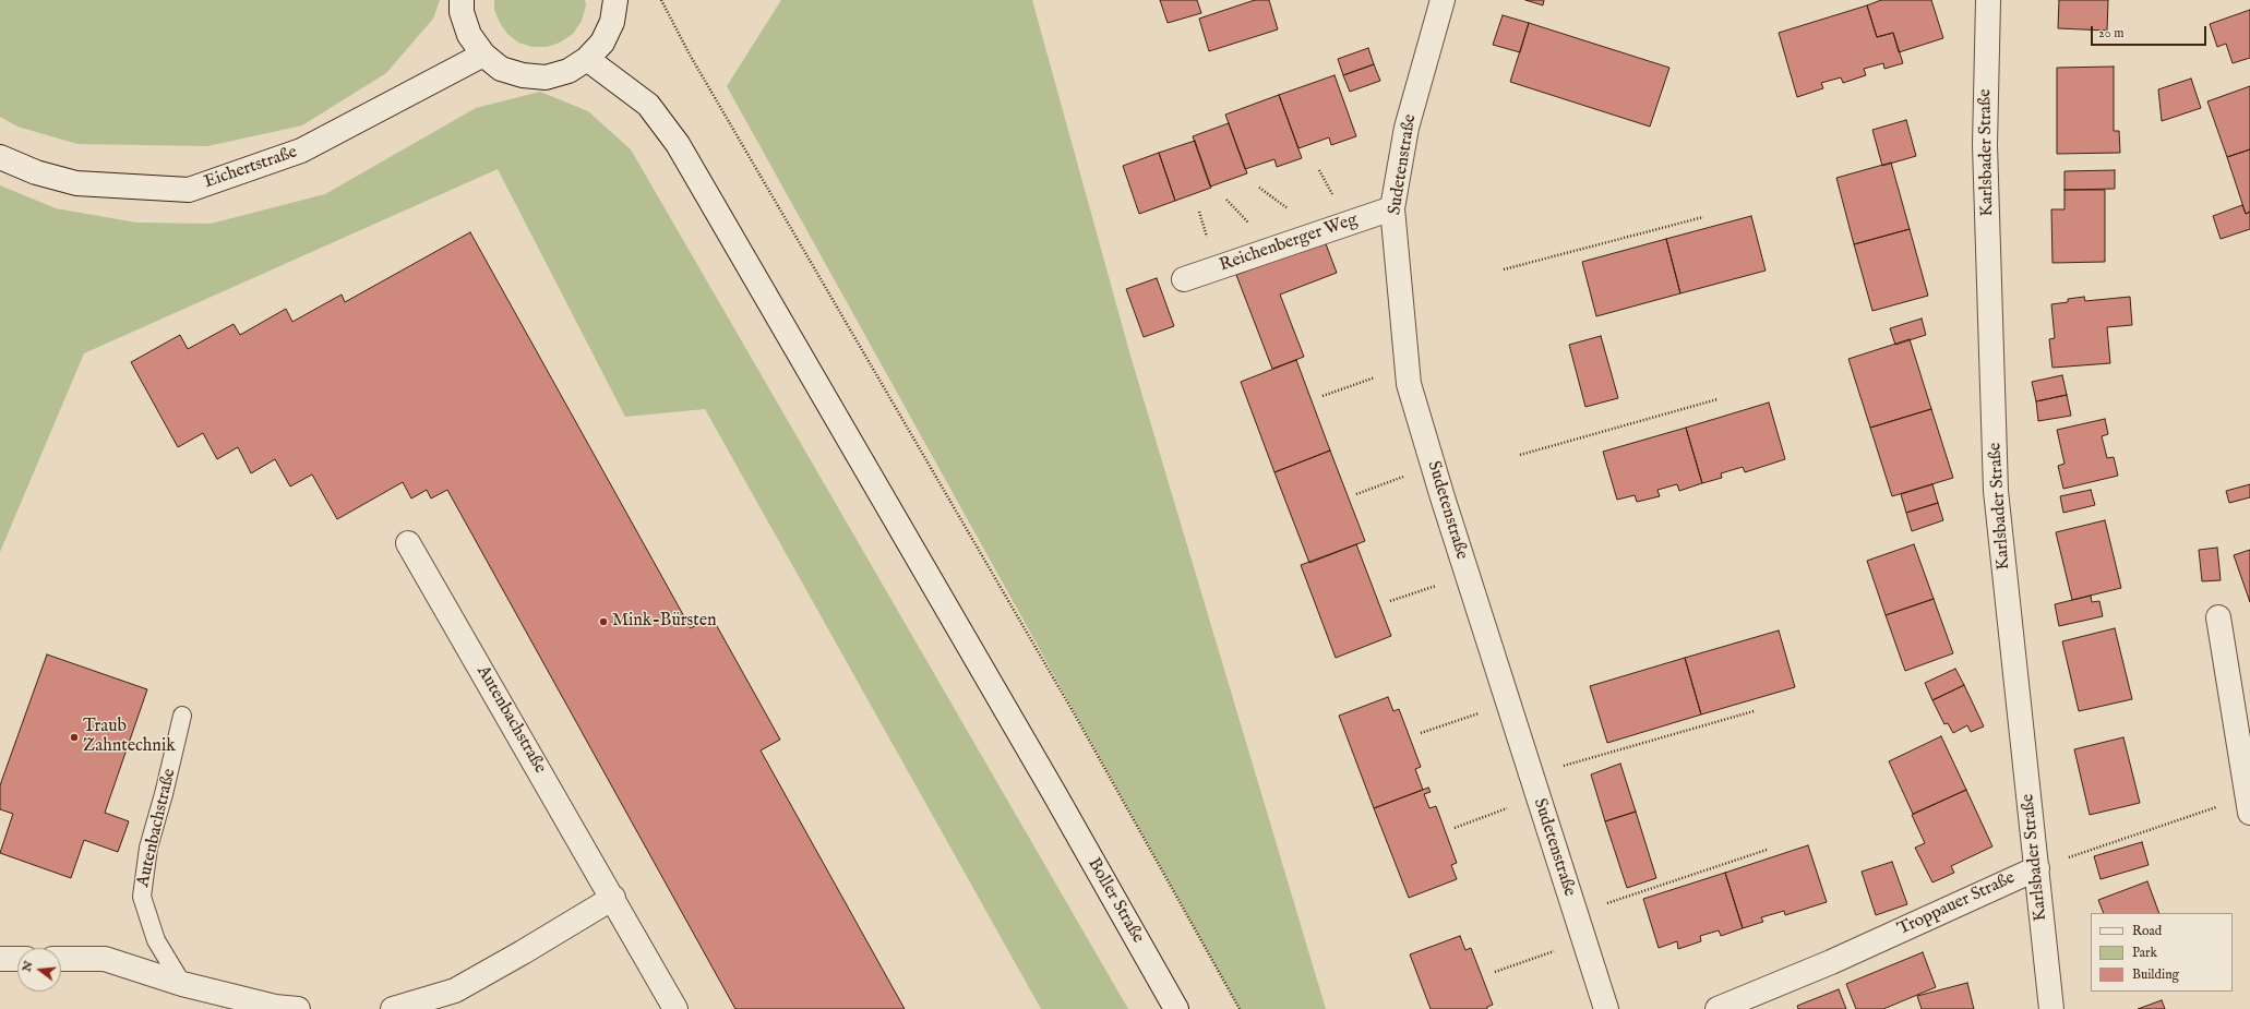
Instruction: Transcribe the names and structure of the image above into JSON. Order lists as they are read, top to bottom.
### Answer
{
  "streets": {
    "street": [
      "Karlsbader Straße",
      "Sudetenstraße",
      "Eichertstraße",
      "Reichenberger Weg",
      "Autenbachstraße",
      "Boller Straße",
      "Troppauer Straße"
    ]
  },
  "crossings": [
    ["Karlsbader Straße", "Troppauer Straße"],
    ["Sudetenstraße", "Reichenberger Weg"]
  ],
  "places": ["Mink-Bürsten", "Traub Zahntechnik"],
  "legend": ["Road", "Park", "Building"],
  "scale_bar": "20 m",
  "north": "left"
}
